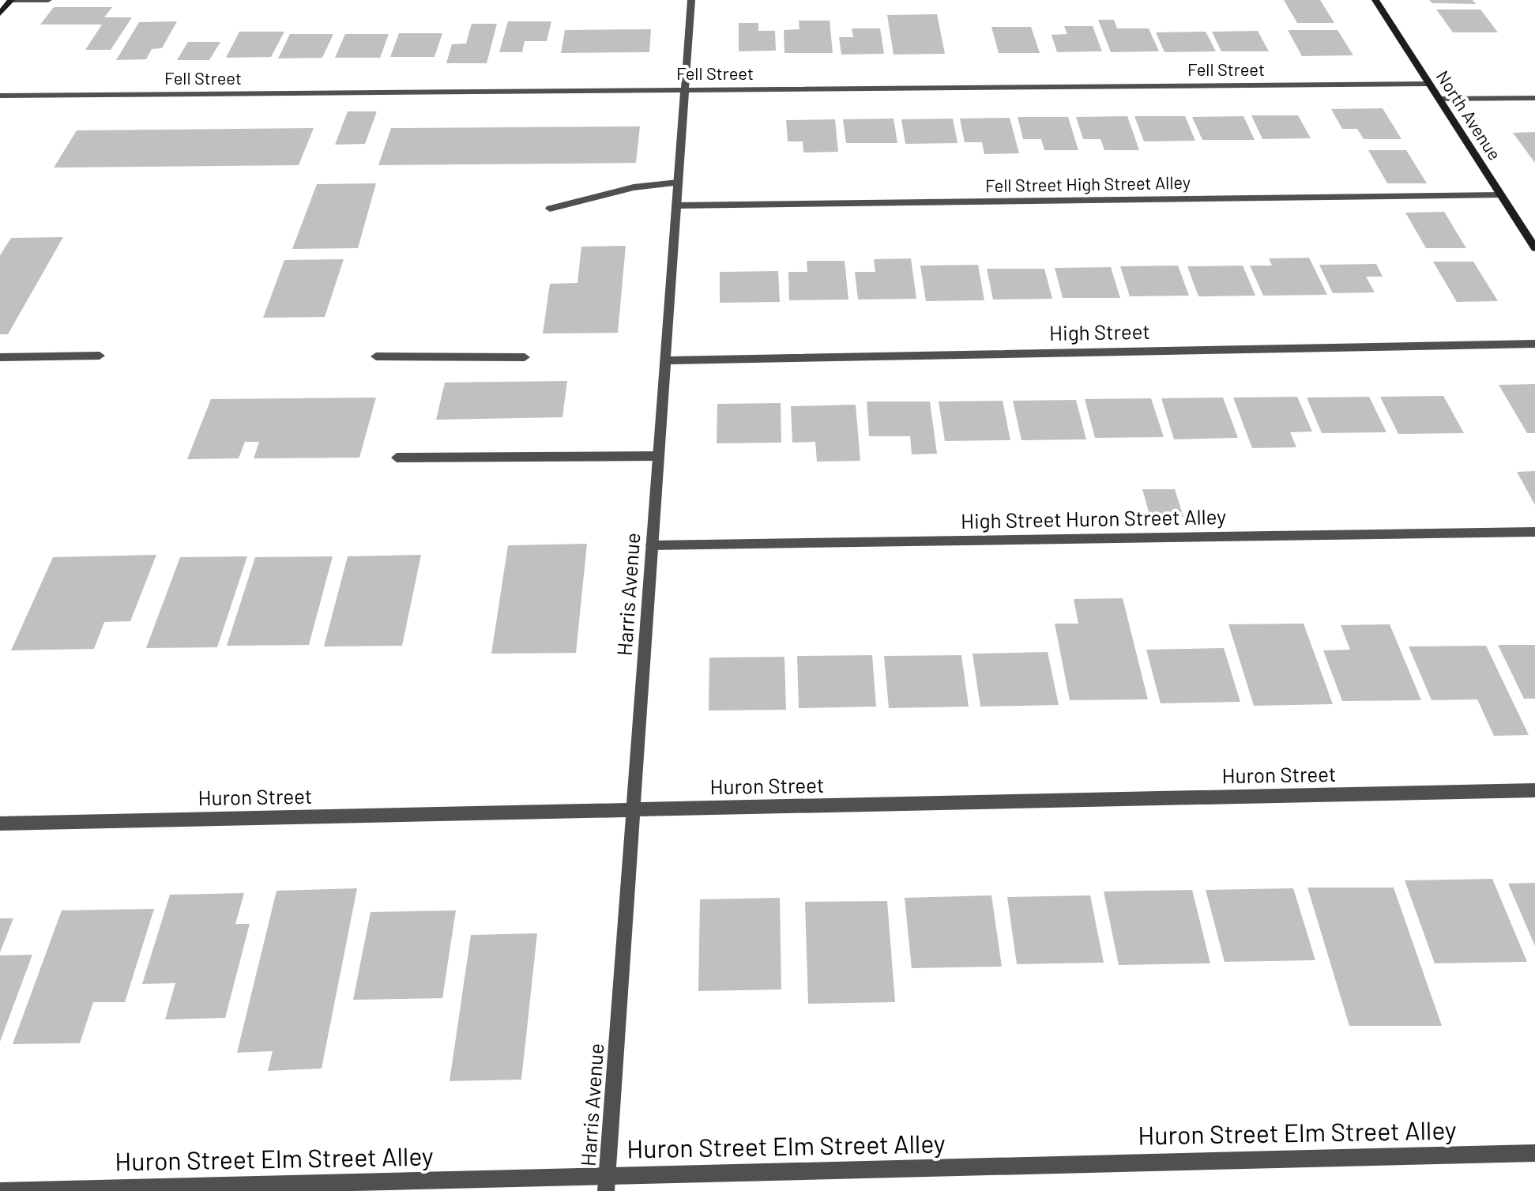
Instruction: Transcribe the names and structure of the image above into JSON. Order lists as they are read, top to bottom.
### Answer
{
  "streets": {
    "street": [
      "Fell Street",
      "North Avenue",
      "Fell Street High Street Alley",
      "High Street",
      "High Street Huron Street Alley",
      "Harris Avenue",
      "Huron Street",
      "Huron Street Elm Street Alley"
    ]
  },
  "crossings": [
    ["Fell Street", "North Avenue"],
    ["Fell Street", "Harris Avenue"],
    ["North Avenue", "Fell Street High Street Alley"],
    ["Fell Street High Street Alley", "Harris Avenue"],
    ["High Street", "Harris Avenue"],
    ["High Street Huron Street Alley", "Harris Avenue"],
    ["Harris Avenue", "Huron Street"],
    ["Harris Avenue", "Huron Street Elm Street Alley"]
  ]
}
